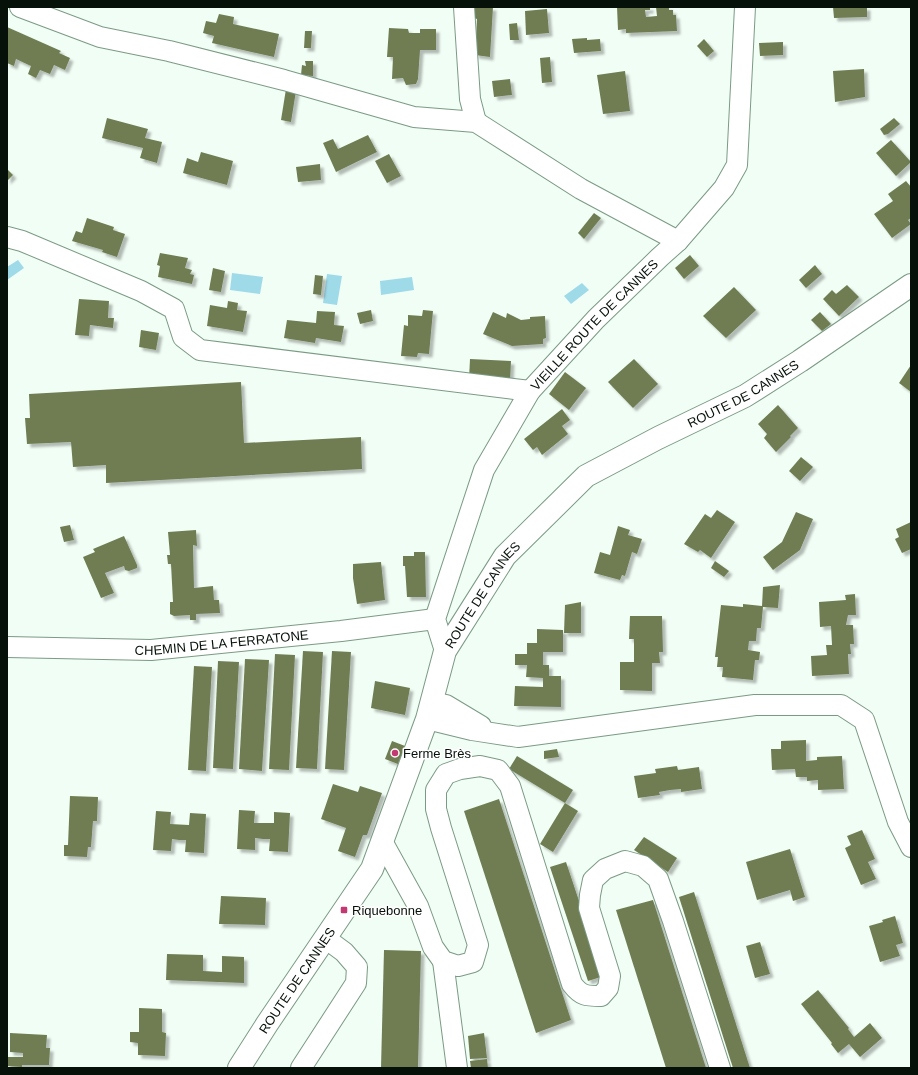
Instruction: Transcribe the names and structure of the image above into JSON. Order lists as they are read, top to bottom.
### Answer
{
  "streets": {
    "main road": ["ROUTE DE CANNES"],
    "street": ["VIEILLE ROUTE DE CANNES", "CHEMIN DE LA FERRATONE"]
  },
  "crossings": [
    ["VIEILLE ROUTE DE CANNES", "CHEMIN DE LA FERRATONE"]
  ],
  "places": {
    "other": ["Ferme Brès"],
    "transit": ["Riquebonne"]
  }
}
